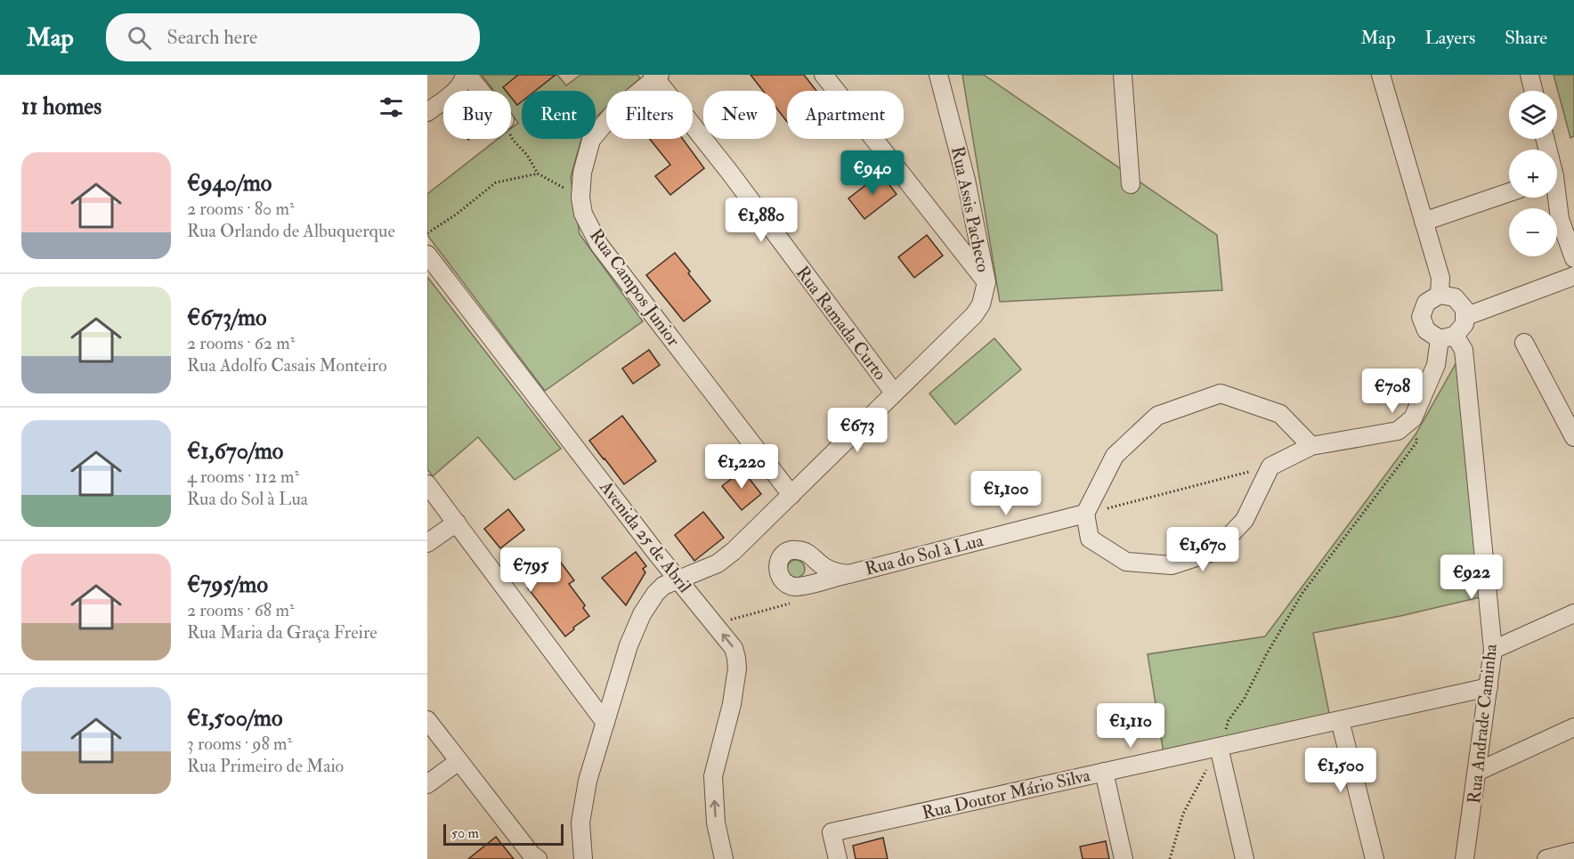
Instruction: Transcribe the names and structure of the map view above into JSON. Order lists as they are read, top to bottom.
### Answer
{
  "streets": {
    "street": [
      "Rua Assis Pacheco",
      "Rua Campos Junior",
      "Rua Ramada Curto",
      "Avenida 25 de Abril",
      "Rua do Sol à Lua",
      "Rua Andrade Caminha",
      "Rua Doutor Mário Silva"
    ]
  },
  "crossings": [
    ["Rua Campos Junior", "Rua Ramada Curto"],
    ["Rua Andrade Caminha", "Rua Doutor Mário Silva"]
  ],
  "scale_bar": "50 m",
  "page": {
    "header": "Map",
    "search": "Search here",
    "nav": ["Map", "Layers", "Share"],
    "heading": "11 homes",
    "map_buttons": ["+", "−"],
    "chip": [
      "Buy",
      "Rent",
      "Filters",
      "New",
      "Apartment"
    ],
    "list": [
      {
        "name": "€940/mo",
        "note": "2 rooms · 80 m² · Rua Orlando de Albuquerque"
      },
      {
        "name": "€673/mo",
        "note": "2 rooms · 62 m² · Rua Adolfo Casais Monteiro"
      },
      {
        "name": "€1,670/mo",
        "note": "4 rooms · 112 m² · Rua do Sol à Lua"
      },
      {
        "name": "€795/mo",
        "note": "2 rooms · 68 m² · Rua Maria da Graça Freire"
      },
      {
        "name": "€1,500/mo",
        "note": "3 rooms · 98 m² · Rua Primeiro de Maio"
      }
    ],
    "price": [
      "€940",
      "€1,880",
      "€708",
      "€673",
      "€1,220",
      "€1,100",
      "€1,670",
      "€795",
      "€922",
      "€1,110",
      "€1,500"
    ],
    "scale": "50 m"
  }
}
